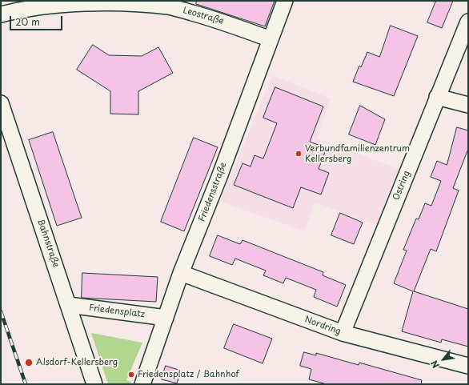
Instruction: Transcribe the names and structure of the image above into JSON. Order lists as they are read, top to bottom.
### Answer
{
  "streets": {
    "street": [
      "Leostraße",
      "Ostring",
      "Friedensstraße",
      "Bahnstraße",
      "Friedensplatz",
      "Nordring"
    ]
  },
  "crossings": [
    ["Leostraße", "Friedensstraße"],
    ["Ostring", "Nordring"],
    ["Friedensstraße", "Friedensplatz"],
    ["Friedensstraße", "Nordring"],
    ["Bahnstraße", "Friedensplatz"]
  ],
  "places": ["Verbundfamilienzentrum Kellersberg", "Alsdorf-Kellersberg", "Friedensplatz / Bahnhof"],
  "scale_bar": "20 m",
  "north": "bottom left"
}
